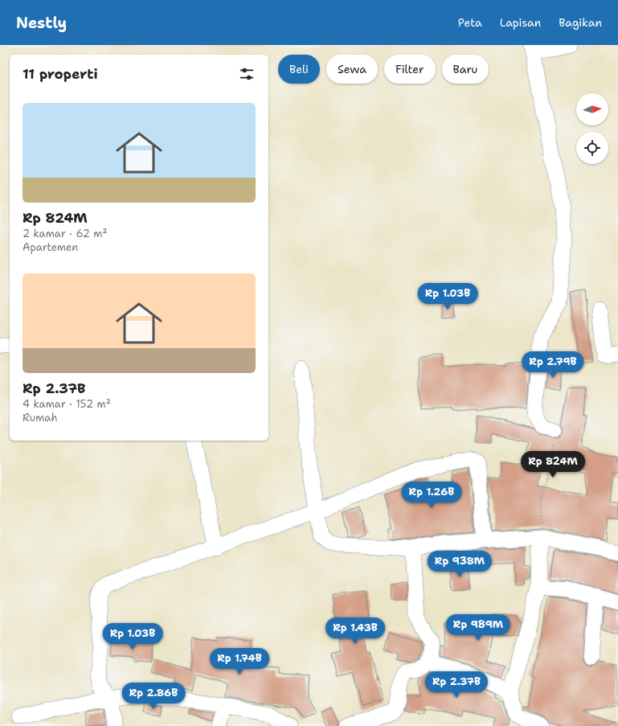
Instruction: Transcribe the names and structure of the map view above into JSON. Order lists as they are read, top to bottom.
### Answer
{
  "north": "right",
  "page": {
    "header": "Nestly",
    "nav": ["Peta", "Lapisan", "Bagikan"],
    "chip": [
      "Beli",
      "Sewa",
      "Filter",
      "Baru"
    ],
    "heading": "11 properti",
    "list": [
      {
        "name": "Rp 824M",
        "note": "2 kamar · 62 m² · Apartemen"
      },
      {
        "name": "Rp 2.37B",
        "note": "4 kamar · 152 m² · Rumah"
      }
    ],
    "price": [
      "Rp 1.03B",
      "Rp 2.79B",
      "Rp 824M",
      "Rp 1.26B",
      "Rp 938M",
      "Rp 989M",
      "Rp 1.43B",
      "Rp 1.03B",
      "Rp 1.74B",
      "Rp 2.37B",
      "Rp 2.86B"
    ]
  }
}
